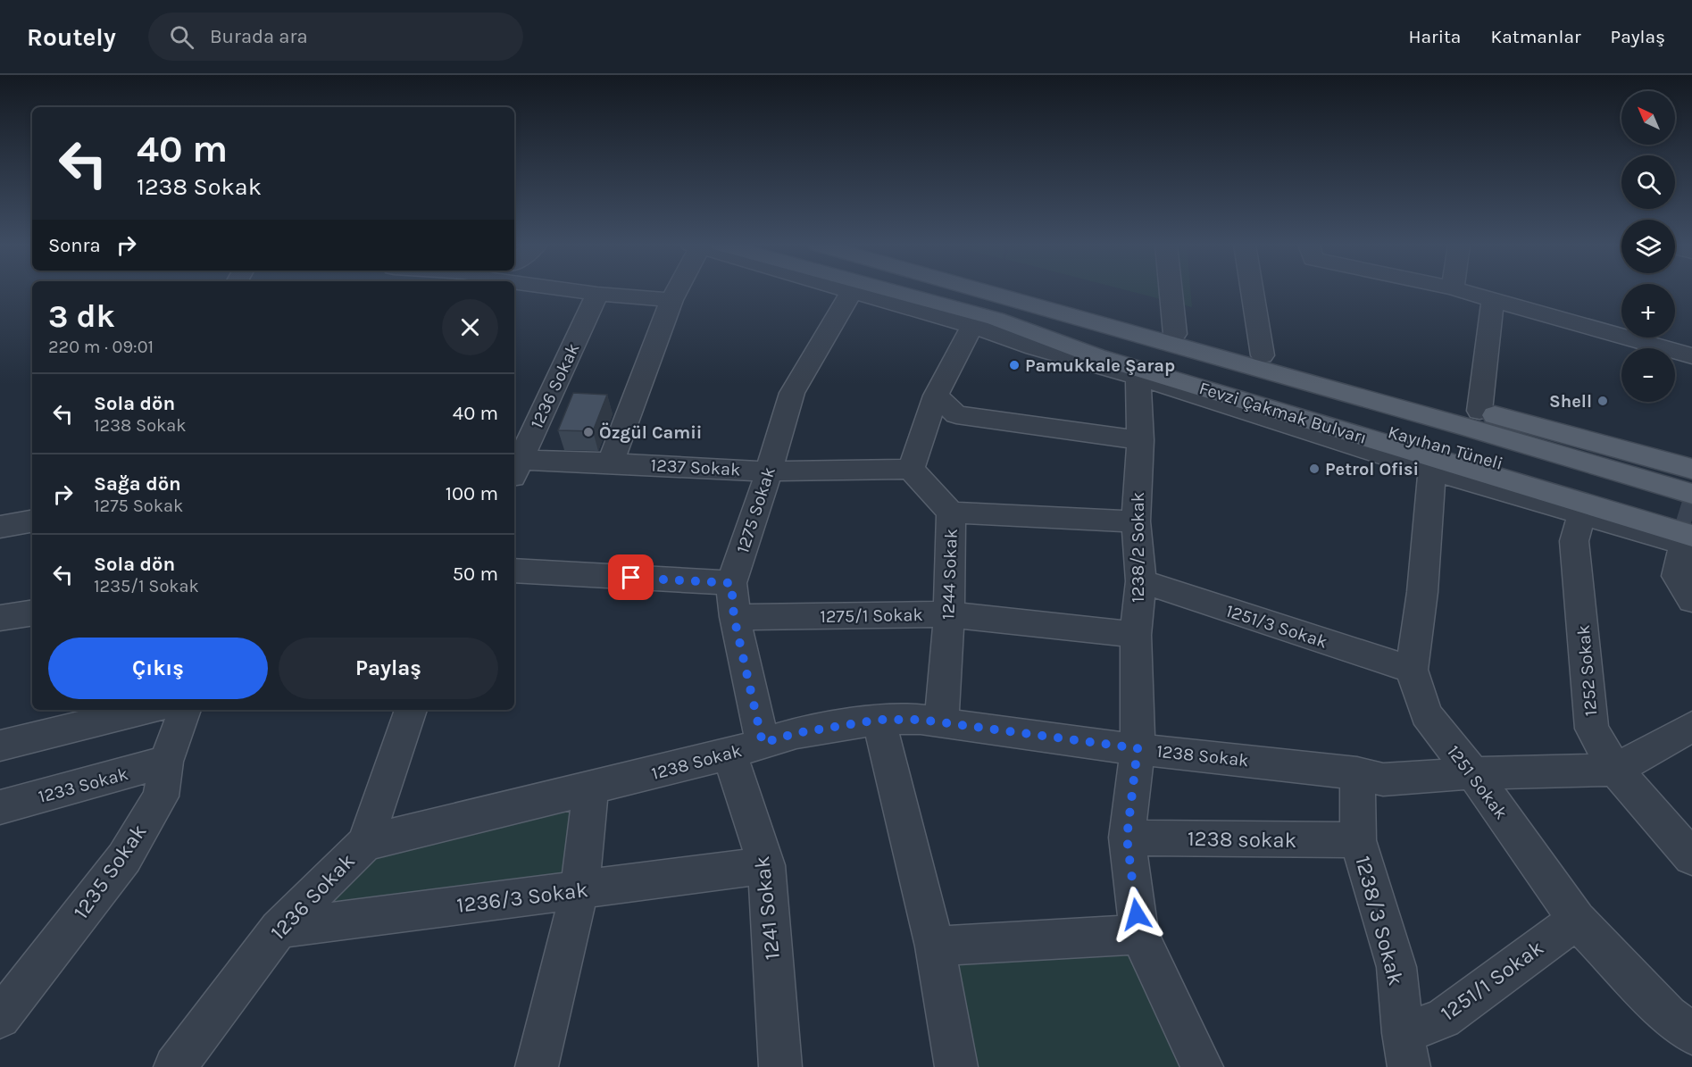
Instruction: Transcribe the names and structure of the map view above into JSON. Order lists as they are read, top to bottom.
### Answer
{
  "streets": {
    "main road": ["Fevzi Çakmak Bulvarı", "Kayıhan Tüneli"],
    "street": [
      "1236 Sokak",
      "1237 Sokak",
      "1275 Sokak",
      "1238/2 Sokak",
      "1244 Sokak",
      "1275/1 Sokak",
      "1251/3 Sokak",
      "1252 Sokak",
      "1238 Sokak",
      "1251 Sokak",
      "1233 Sokak",
      "1238 sokak",
      "1235 Sokak",
      "1236/3 Sokak",
      "1241 Sokak",
      "1238/3 Sokak",
      "1251/1 Sokak"
    ]
  },
  "crossings": [
    ["1236 Sokak", "1237 Sokak"],
    ["1236 Sokak", "1238 Sokak"],
    ["1236 Sokak", "1236/3 Sokak"],
    ["1237 Sokak", "1275 Sokak"],
    ["1237 Sokak", "1244 Sokak"],
    ["1275 Sokak", "1275/1 Sokak"],
    ["1275 Sokak", "1238 Sokak"],
    ["1275 Sokak", "1241 Sokak"],
    ["1238/2 Sokak", "1275/1 Sokak"],
    ["1238/2 Sokak", "1251/3 Sokak"],
    ["1238/2 Sokak", "1238 Sokak"],
    ["1238/2 Sokak", "1238 sokak"],
    ["1244 Sokak", "1275/1 Sokak"],
    ["1244 Sokak", "1238 Sokak"],
    ["1251/3 Sokak", "1251 Sokak"],
    ["1252 Sokak", "1238 Sokak"],
    ["1238 Sokak", "1251 Sokak"],
    ["1238 Sokak", "1241 Sokak"],
    ["1238 Sokak", "1238/3 Sokak"],
    ["1251 Sokak", "1251/1 Sokak"],
    ["1233 Sokak", "1235 Sokak"],
    ["1238 sokak", "1238/3 Sokak"],
    ["1236/3 Sokak", "1241 Sokak"],
    ["1238/3 Sokak", "1251/1 Sokak"]
  ],
  "places": [
    "Pamukkale Şarap",
    "Shell",
    "Özgül Camii",
    "Petrol Ofisi"
  ],
  "north": "top left",
  "page": {
    "header": "Routely",
    "search": "Burada ara",
    "nav": ["Harita", "Katmanlar", "Paylaş"],
    "map_buttons": ["+", "−"],
    "turn": ["40 m", "1238 Sokak"],
    "then": "Sonra",
    "heading": ["3 dk", "220 m · 09:01"],
    "list": [
      {
        "name": "Sola dön",
        "note": "1238 Sokak",
        "value": "40 m"
      },
      {
        "name": "Sağa dön",
        "note": "1275 Sokak",
        "value": "100 m"
      },
      {
        "name": "Sola dön",
        "note": "1235/1 Sokak",
        "value": "50 m"
      }
    ],
    "buttons": ["Çıkış", "Paylaş"]
  }
}
